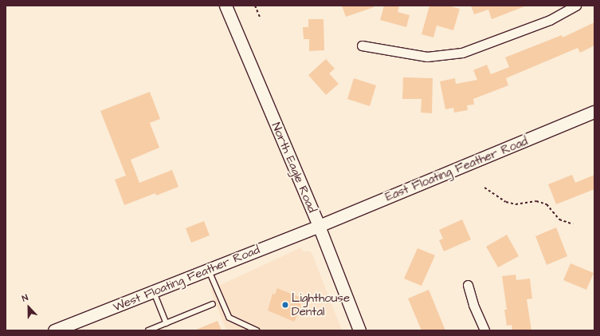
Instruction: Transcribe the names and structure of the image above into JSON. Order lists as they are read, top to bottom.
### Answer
{
  "streets": {
    "main road": ["North Eagle Road", "East Floating Feather Road", "West Floating Feather Road"]
  },
  "crossings": [
    ["North Eagle Road", "East Floating Feather Road"],
    ["North Eagle Road", "West Floating Feather Road"],
    ["East Floating Feather Road", "West Floating Feather Road"]
  ],
  "places": ["Lighthouse Dental"],
  "north": "top"
}
